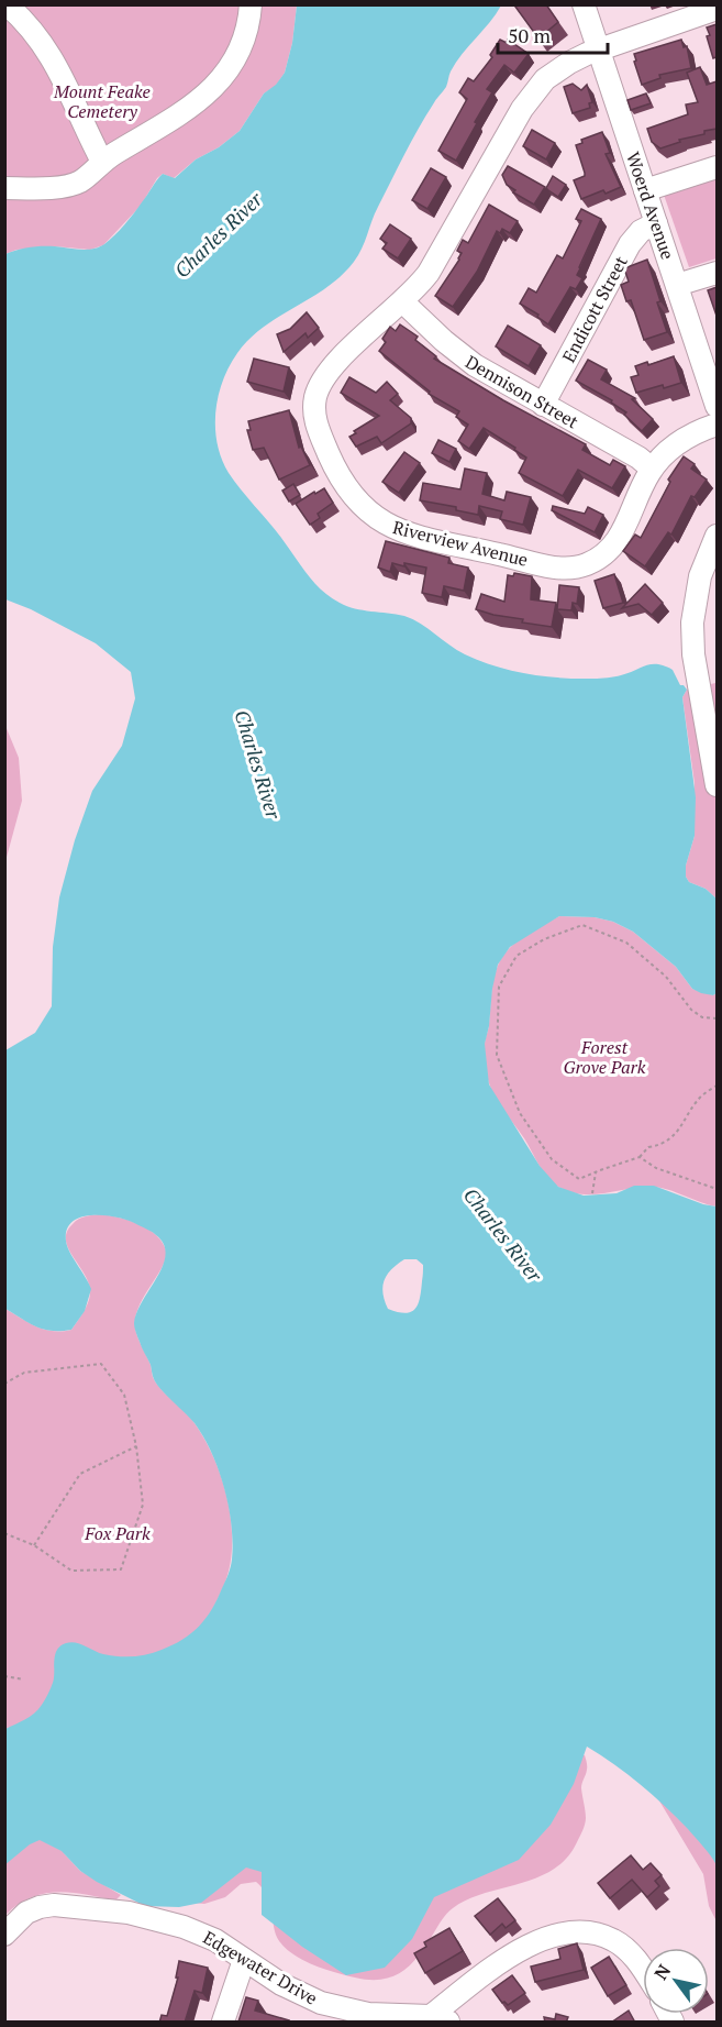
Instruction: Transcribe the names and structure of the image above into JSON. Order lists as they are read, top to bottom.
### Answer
{
  "streets": {
    "street": [
      "Woerd Avenue",
      "Endicott Street",
      "Dennison Street",
      "Riverview Avenue",
      "Edgewater Drive"
    ]
  },
  "crossings": [
    ["Woerd Avenue", "Endicott Street"],
    ["Woerd Avenue", "Riverview Avenue"],
    ["Endicott Street", "Dennison Street"],
    ["Dennison Street", "Riverview Avenue"]
  ],
  "water": ["Charles River"],
  "parks": ["Mount Feake Cemetery", "Forest Grove Park", "Fox Park"],
  "scale_bar": "50 m",
  "north": "top left"
}
